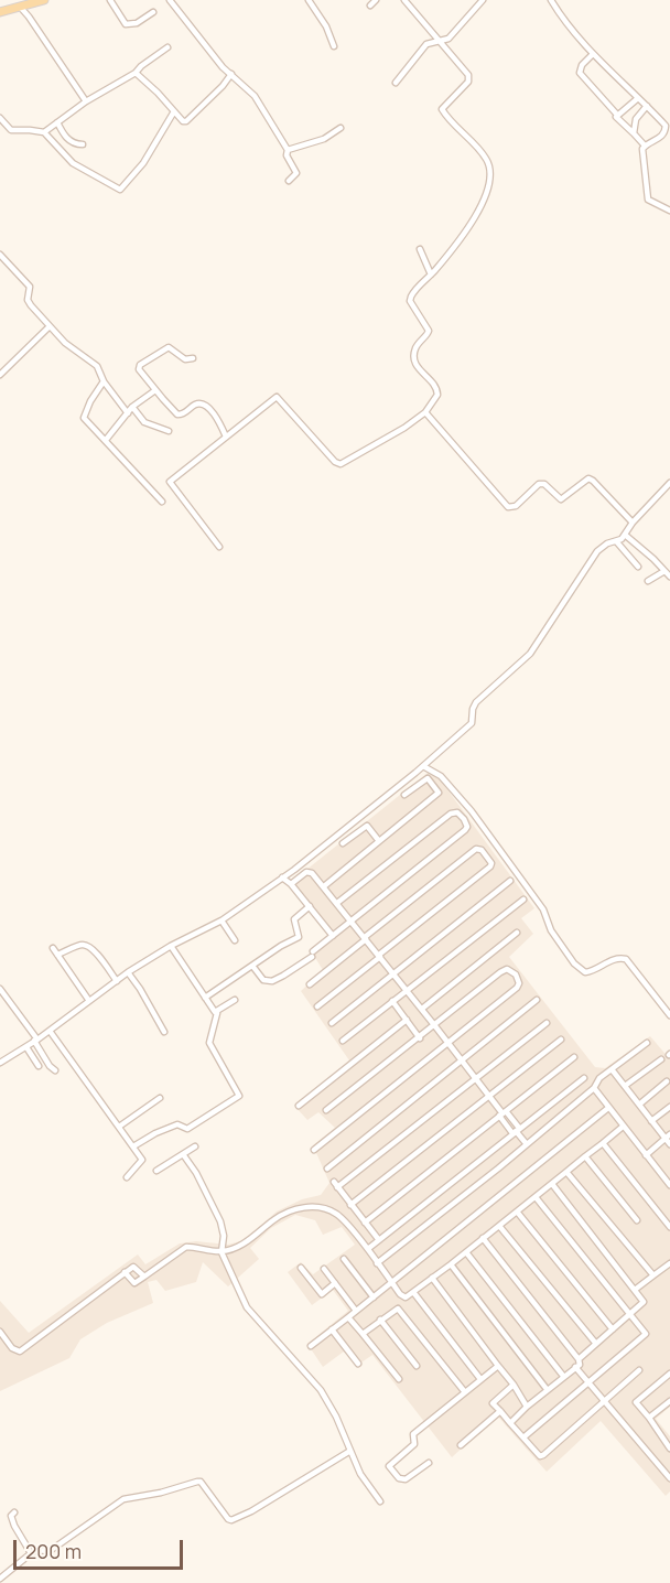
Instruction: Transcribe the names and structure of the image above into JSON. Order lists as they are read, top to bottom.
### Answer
{
  "scale_bar": "200 m"
}
